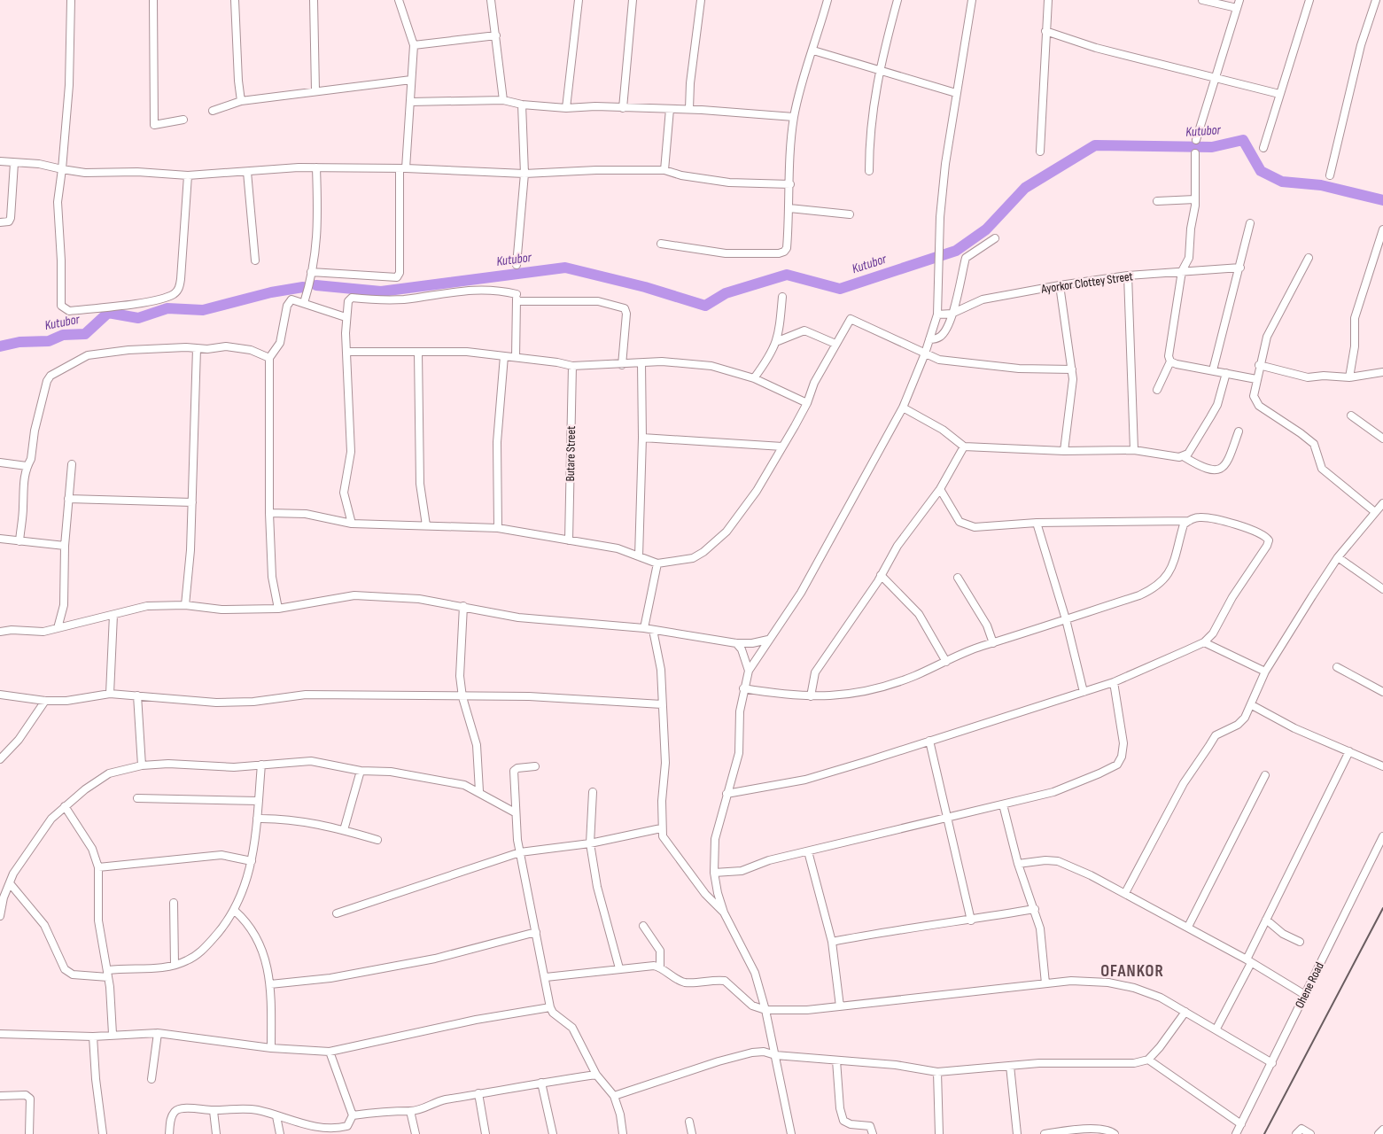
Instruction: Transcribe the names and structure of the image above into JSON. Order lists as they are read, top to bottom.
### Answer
{
  "streets": {
    "street": ["Ayorkor Clottey Street", "Butare Street", "Ohene Road"]
  },
  "districts": ["OFANKOR"],
  "water": ["Kutubor"]
}
